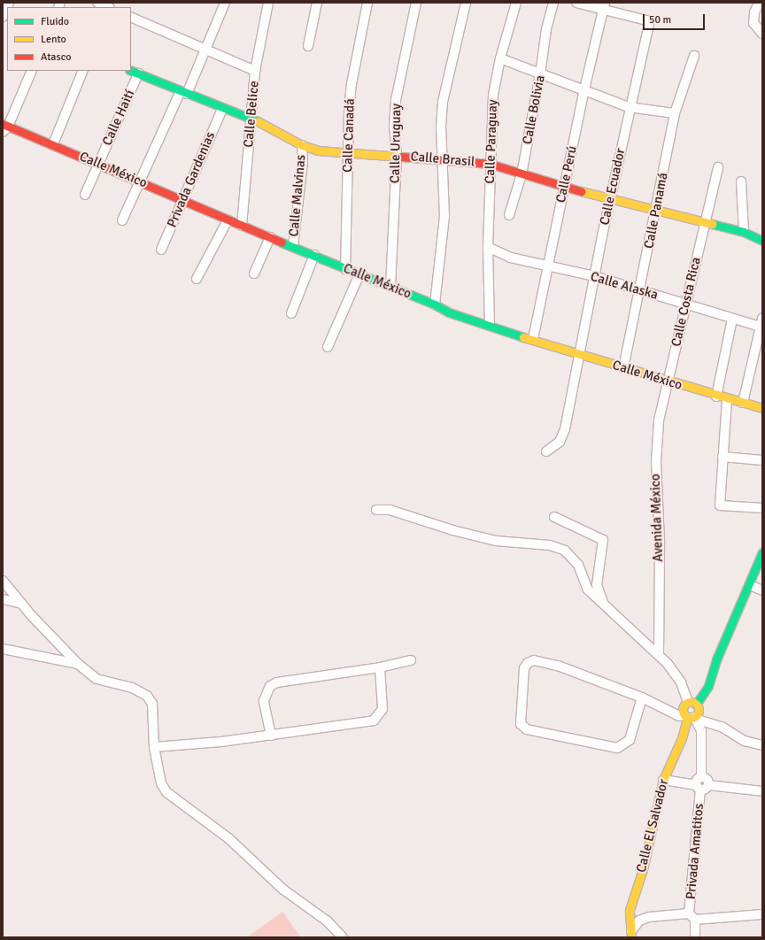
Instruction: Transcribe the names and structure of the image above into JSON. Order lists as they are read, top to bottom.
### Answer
{
  "streets": {
    "street": [
      "Calle Bolivia",
      "Calle Belice",
      "Calle Haití",
      "Calle Canadá",
      "Calle Paraguay",
      "Calle Uruguay",
      "Calle Brasil",
      "Calle México",
      "Calle Perú",
      "Privada Gardenias",
      "Calle Ecuador",
      "Calle Malvinas",
      "Calle Panamá",
      "Calle Alaska",
      "Calle Costa Rica",
      "Avenida México",
      "Calle El Salvador",
      "Privada Amatitos"
    ]
  },
  "crossings": [
    ["Calle Bolivia", "Calle Brasil"],
    ["Calle Belice", "Calle Brasil"],
    ["Calle Belice", "Calle México"],
    ["Calle Haití", "Calle Brasil"],
    ["Calle Haití", "Calle México"],
    ["Calle Canadá", "Calle Brasil"],
    ["Calle Canadá", "Calle México"],
    ["Calle Paraguay", "Calle Brasil"],
    ["Calle Paraguay", "Calle México"],
    ["Calle Paraguay", "Calle Alaska"],
    ["Calle Uruguay", "Calle Brasil"],
    ["Calle Uruguay", "Calle México"],
    ["Calle Brasil", "Calle Perú"],
    ["Calle Brasil", "Privada Gardenias"],
    ["Calle Brasil", "Calle Ecuador"],
    ["Calle Brasil", "Calle Malvinas"],
    ["Calle Brasil", "Calle Panamá"],
    ["Calle Brasil", "Calle Costa Rica"],
    ["Calle México", "Calle Perú"],
    ["Calle México", "Privada Gardenias"],
    ["Calle México", "Calle Ecuador"],
    ["Calle México", "Calle Malvinas"],
    ["Calle México", "Calle Panamá"],
    ["Calle México", "Calle Costa Rica"],
    ["Calle México", "Avenida México"],
    ["Calle Perú", "Calle Ecuador"],
    ["Calle Perú", "Calle Alaska"],
    ["Calle Ecuador", "Calle Alaska"],
    ["Calle Panamá", "Calle Alaska"],
    ["Calle Alaska", "Calle Costa Rica"],
    ["Calle Costa Rica", "Avenida México"],
    ["Calle El Salvador", "Privada Amatitos"]
  ],
  "legend": ["Fluido", "Lento", "Atasco"],
  "scale_bar": "50 m"
}
